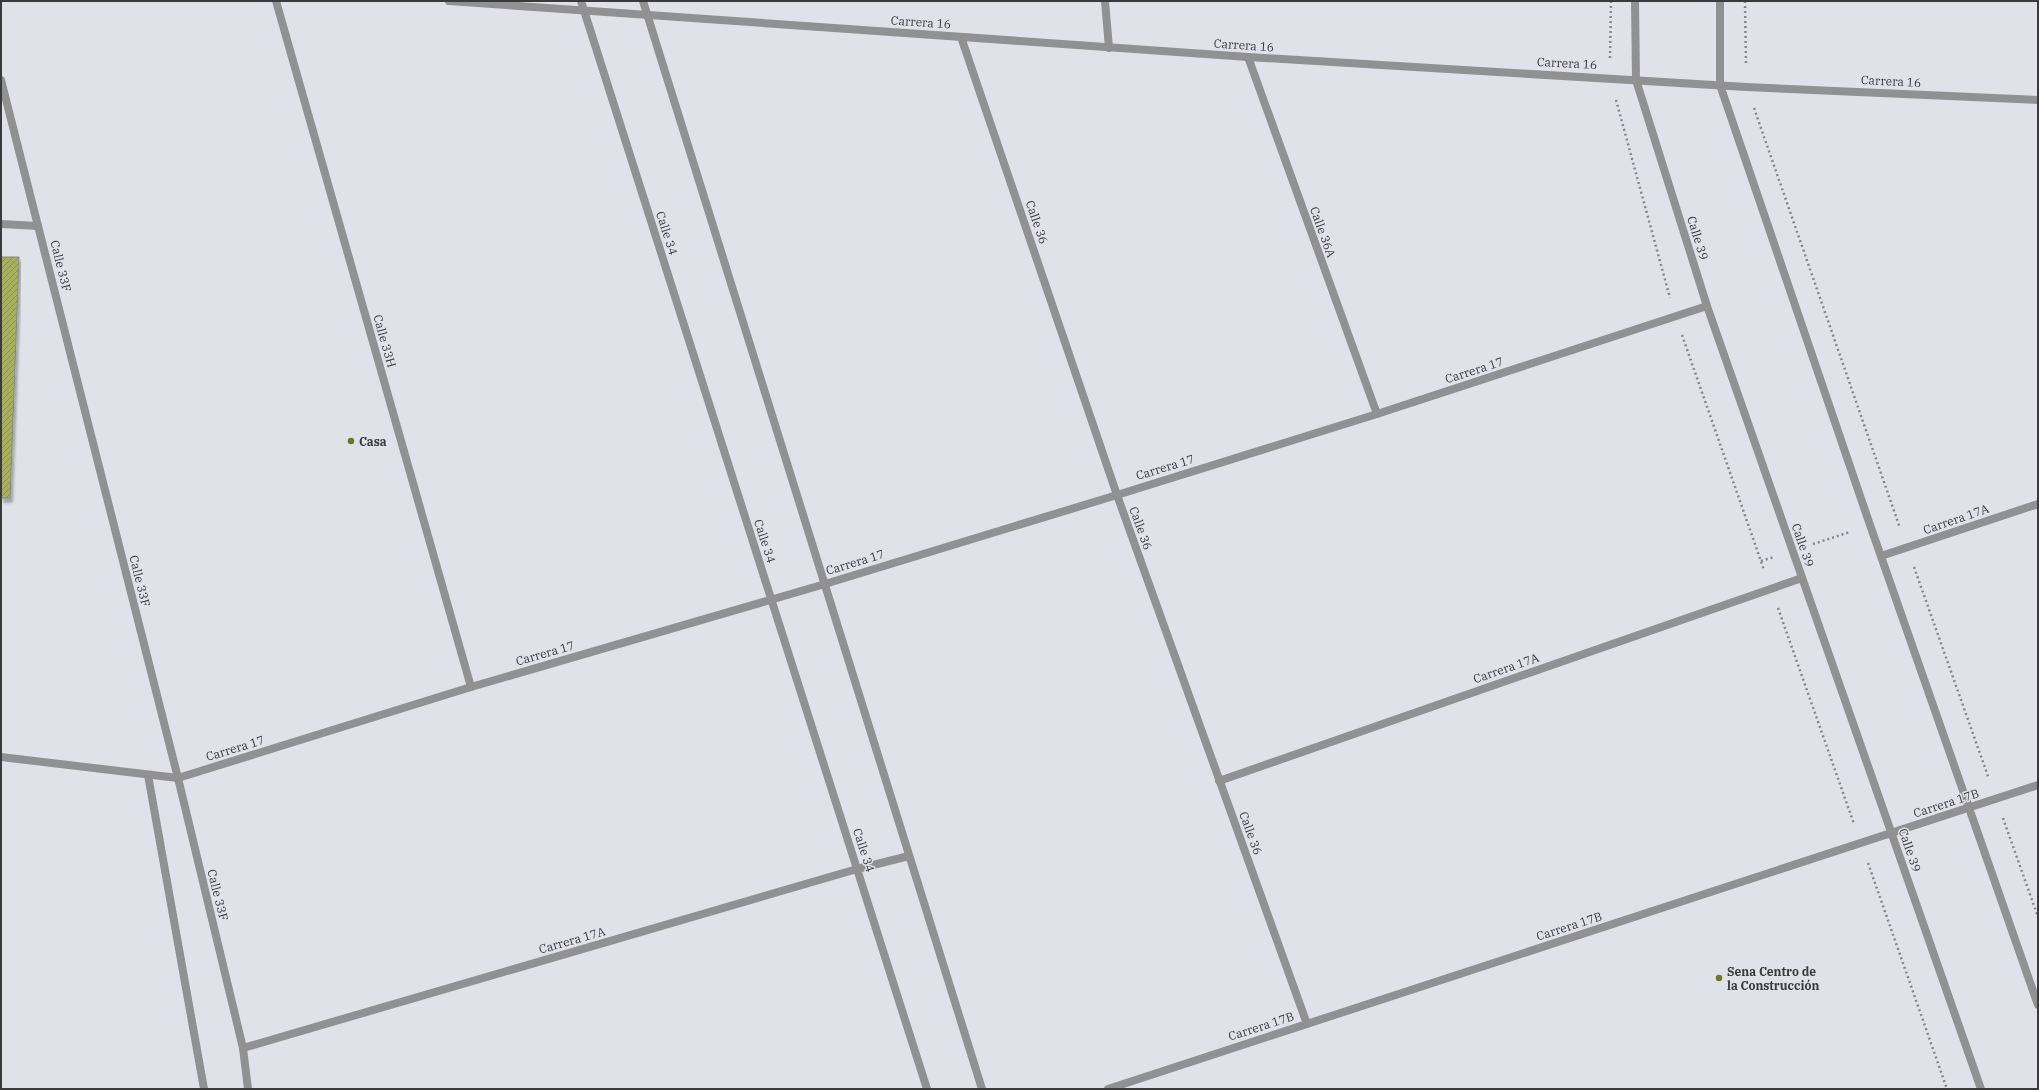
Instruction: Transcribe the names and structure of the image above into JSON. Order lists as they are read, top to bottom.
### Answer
{
  "streets": {
    "street": [
      "Carrera 16",
      "Calle 36",
      "Calle 36A",
      "Calle 34",
      "Calle 39",
      "Calle 33F",
      "Calle 33H",
      "Carrera 17",
      "Carrera 17A",
      "Carrera 17B"
    ]
  },
  "crossings": [
    ["Carrera 16", "Calle 36"],
    ["Carrera 16", "Calle 36A"],
    ["Carrera 16", "Calle 34"],
    ["Carrera 16", "Calle 39"],
    ["Calle 36", "Carrera 17"],
    ["Calle 36", "Carrera 17A"],
    ["Calle 36", "Carrera 17B"],
    ["Calle 36A", "Carrera 17"],
    ["Calle 34", "Carrera 17"],
    ["Calle 34", "Carrera 17A"],
    ["Calle 39", "Carrera 17"],
    ["Calle 39", "Carrera 17A"],
    ["Calle 39", "Carrera 17B"],
    ["Calle 33F", "Carrera 17"],
    ["Calle 33F", "Carrera 17A"],
    ["Calle 33H", "Carrera 17"]
  ],
  "places": ["Casa", "Sena Centro de la Construcción"]
}
